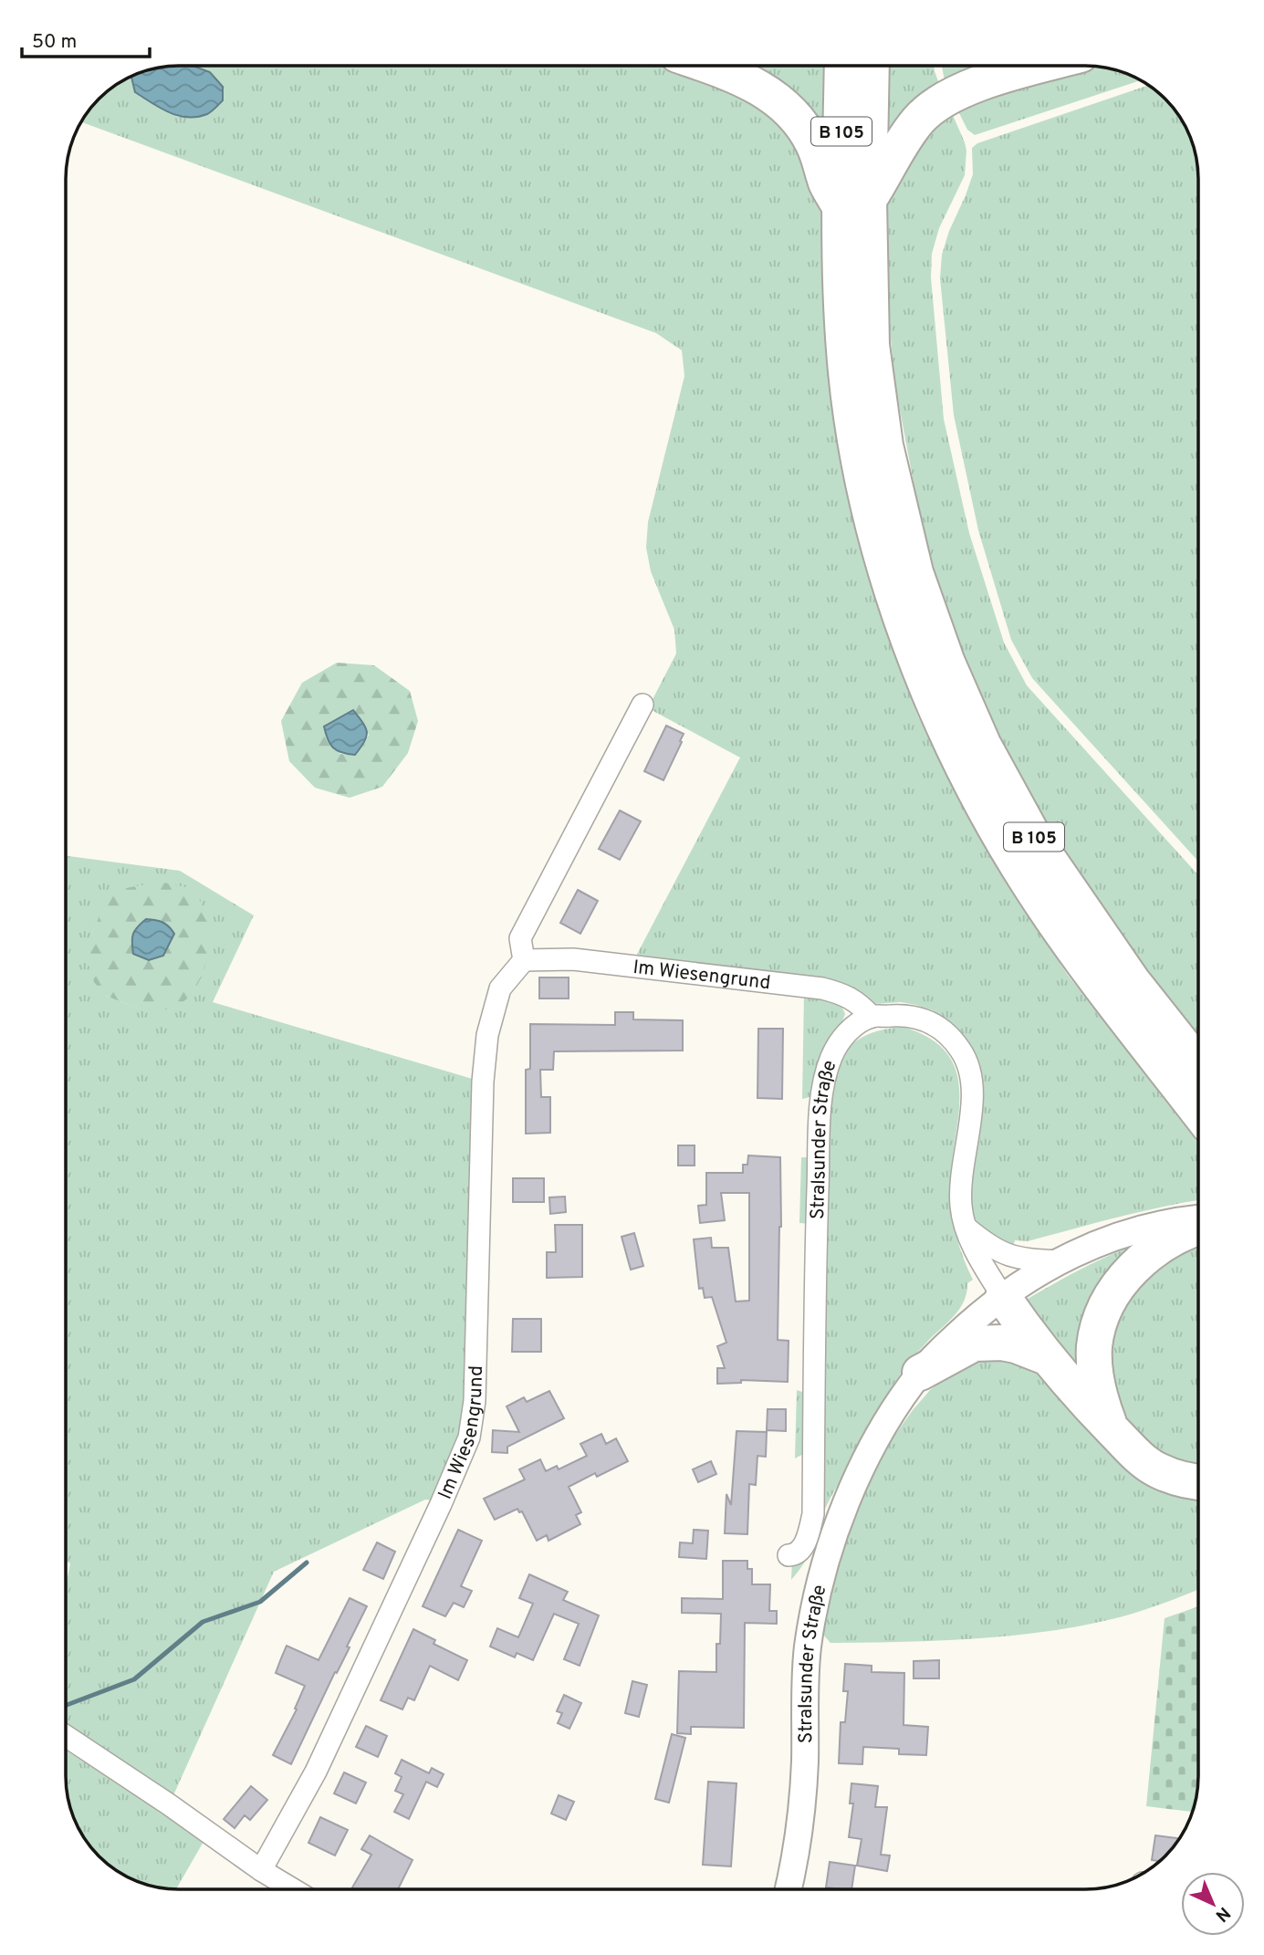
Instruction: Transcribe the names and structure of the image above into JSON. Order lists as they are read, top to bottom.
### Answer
{
  "streets": {
    "highway": ["B 105"],
    "street": ["Im Wiesengrund", "Stralsunder Straße"]
  },
  "crossings": [
    ["Im Wiesengrund", "Stralsunder Straße"]
  ],
  "scale_bar": "50 m",
  "north": "bottom right"
}
